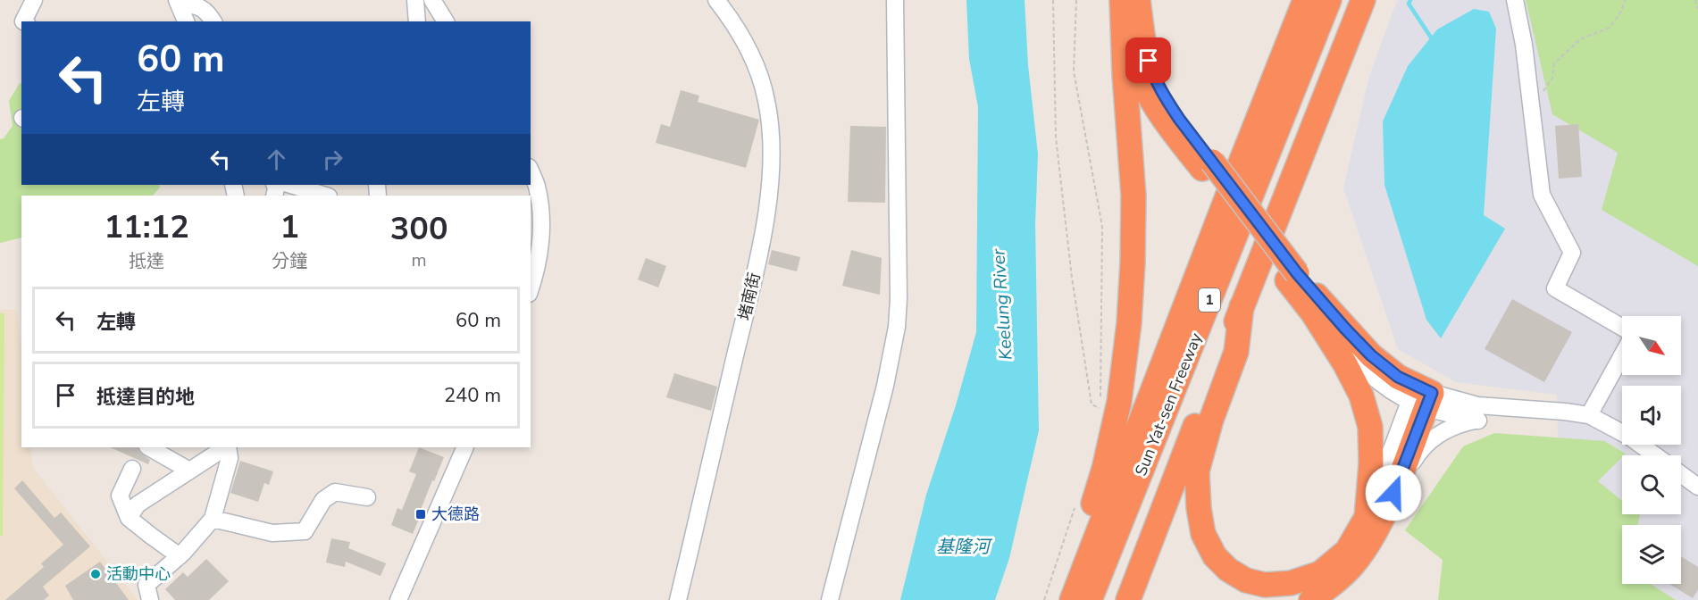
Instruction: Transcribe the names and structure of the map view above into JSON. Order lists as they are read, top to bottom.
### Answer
{
  "streets": {
    "highway": ["1", "Sun Yat-sen Freeway"],
    "street": ["堵南街"]
  },
  "water": ["Keelung River", "基隆河"],
  "places": {
    "transit": ["大德路"],
    "other": ["活動中心"]
  },
  "north": "bottom right",
  "page": {
    "turn": ["60 m", "左轉"],
    "eta": [
      "11:12",
      "抵達",
      "1",
      "分鐘",
      "300",
      "m"
    ],
    "list": [
      {
        "name": "左轉",
        "value": "60 m"
      },
      {
        "name": "抵達目的地",
        "value": "240 m"
      }
    ]
  }
}
